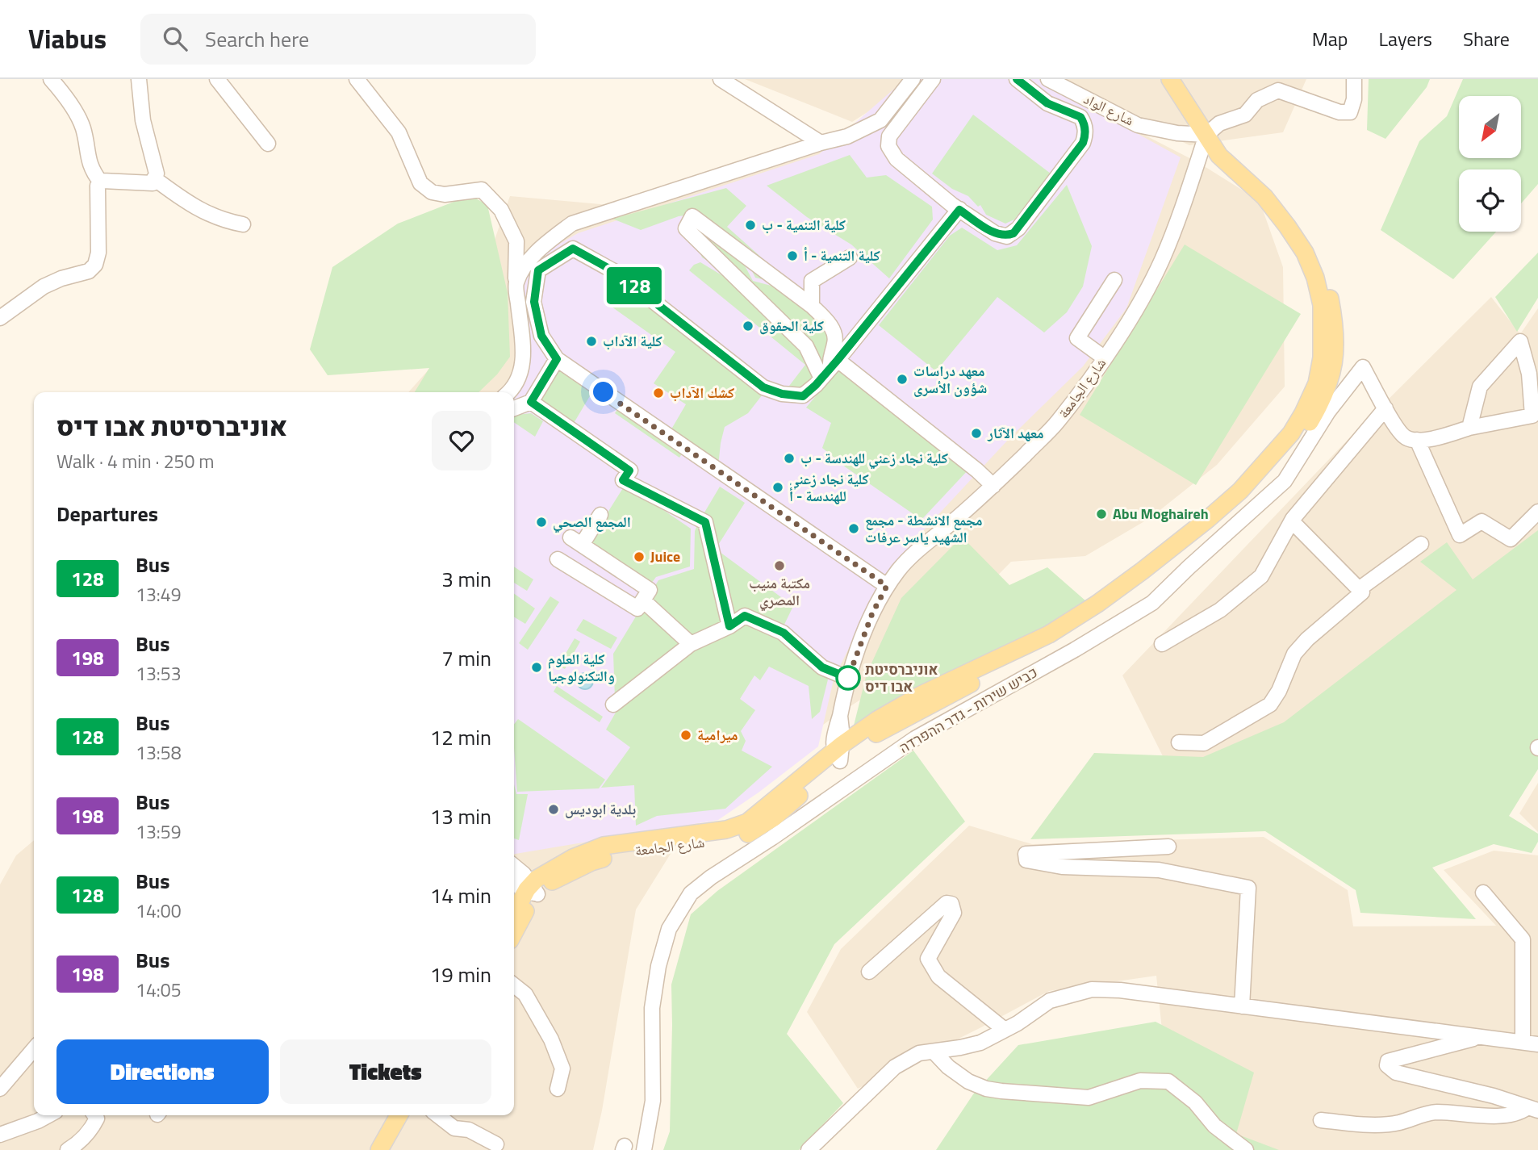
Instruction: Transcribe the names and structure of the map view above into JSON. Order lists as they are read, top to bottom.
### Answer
{
  "streets": {
    "main road": ["شارع الجامعة"],
    "street": ["شارع الواد", "כביש שירות - גדר ההפרדה"]
  },
  "crossings": [
    ["شارع الواد", "شارع الجامعة"]
  ],
  "places": [
    "كلية التنمية - ب",
    "كلية التنمية - أ",
    "كلية الحقوق",
    "كلية الآداب",
    "معهد دراسات شؤون الأسرى",
    "كشك الآداب",
    "معهد الآثار",
    "كلية نجاد زعني للهندسة - ب",
    "كلية نجاد زعني للهندسة - أ",
    "Abu Moghaireh",
    "المجمع الصحي",
    "مجمع الانشطة - مجمع الشهيد ياسر عرفات",
    "Juice",
    "مكتبة منيب المصري",
    "كلية العلوم والتكنولوجيا",
    "אוניברסיטת אבו דיס",
    "ميرامية",
    "بلدية ابوديس"
  ],
  "lines": ["bus line 128"],
  "north": "bottom left",
  "page": {
    "header": "Viabus",
    "search": "Search here",
    "nav": ["Map", "Layers", "Share"],
    "on_map": "128",
    "heading": [
      ["אוניברסיטת אבו דיס", "Walk · 4 min · 250 m"],
      "Departures"
    ],
    "list": [
      {
        "mark": "128",
        "name": "Bus",
        "note": "13:49",
        "value": "3 min"
      },
      {
        "mark": "198",
        "name": "Bus",
        "note": "13:53",
        "value": "7 min"
      },
      {
        "mark": "128",
        "name": "Bus",
        "note": "13:58",
        "value": "12 min"
      },
      {
        "mark": "198",
        "name": "Bus",
        "note": "13:59",
        "value": "13 min"
      },
      {
        "mark": "128",
        "name": "Bus",
        "note": "14:00",
        "value": "14 min"
      },
      {
        "mark": "198",
        "name": "Bus",
        "note": "14:05",
        "value": "19 min"
      }
    ],
    "buttons": ["Directions", "Tickets"]
  }
}
